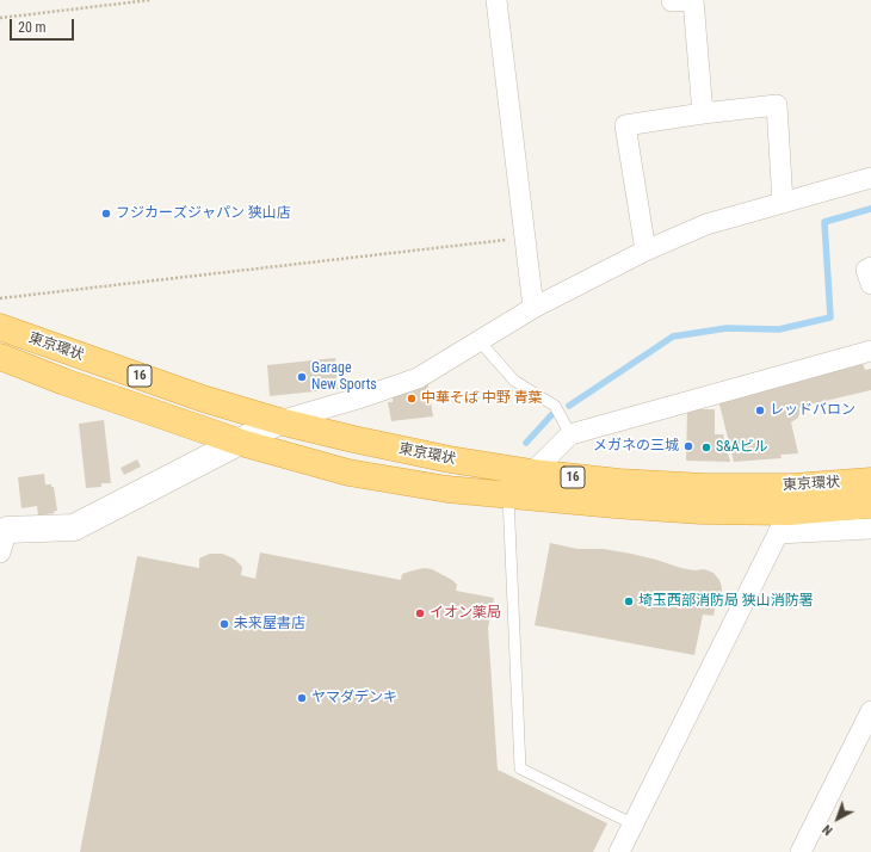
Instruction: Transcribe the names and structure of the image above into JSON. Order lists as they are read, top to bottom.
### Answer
{
  "streets": {
    "highway": ["東京環状", "16"]
  },
  "places": [
    "フジカーズジャパン 狭山店",
    "Garage New Sports",
    "中華そば 中野 青葉",
    "レッドバロン",
    "メガネの三城",
    "S&Aビル",
    "埼玉西部消防局 狭山消防署",
    "イオン薬局",
    "未来屋書店",
    "ヤマダデンキ"
  ],
  "scale_bar": "20 m",
  "north": "bottom left"
}
